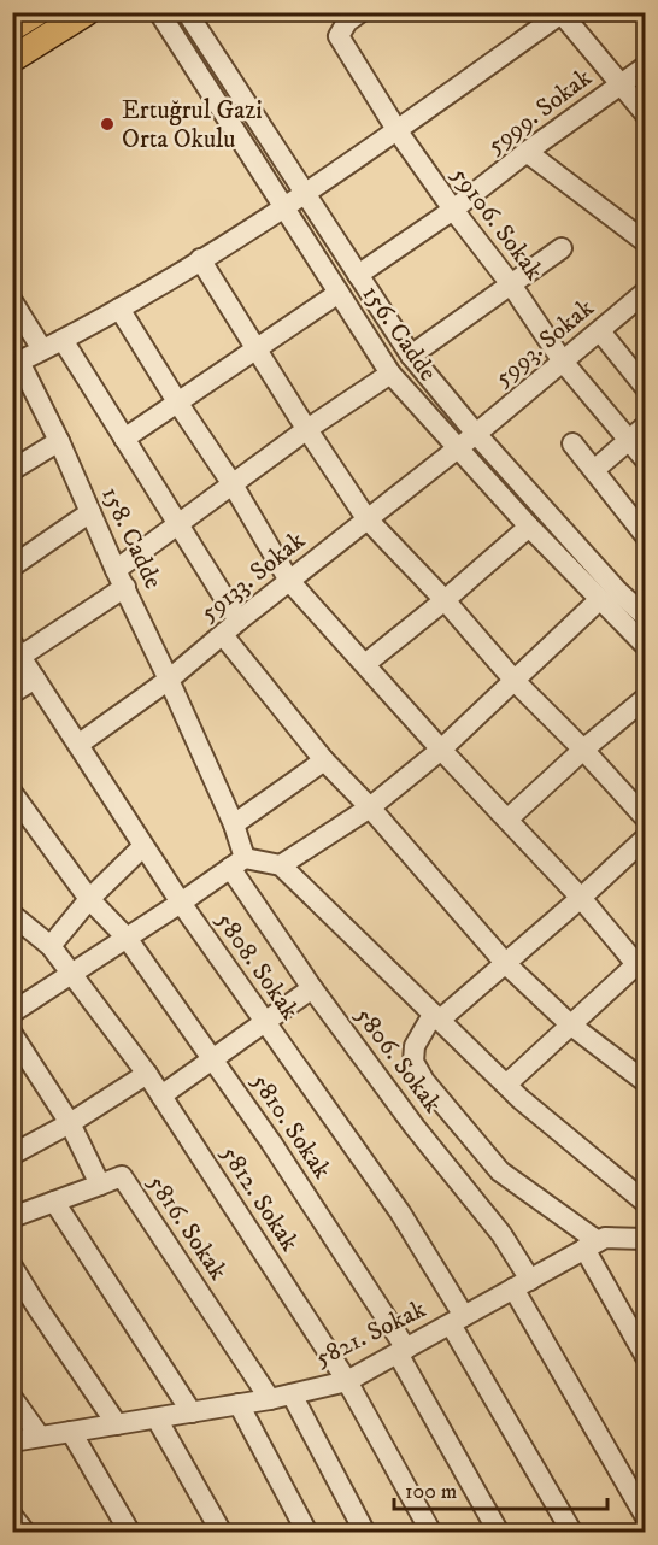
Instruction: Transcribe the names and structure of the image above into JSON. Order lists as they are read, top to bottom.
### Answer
{
  "streets": {
    "street": [
      "5999. Sokak",
      "59106. Sokak",
      "156. Cadde",
      "5993. Sokak",
      "158. Cadde",
      "59133. Sokak",
      "5808. Sokak",
      "5806. Sokak",
      "5810. Sokak",
      "5812. Sokak",
      "5816. Sokak",
      "5821. Sokak"
    ]
  },
  "crossings": [
    ["5999. Sokak", "59106. Sokak"],
    ["5999. Sokak", "156. Cadde"],
    ["59106. Sokak", "5993. Sokak"],
    ["156. Cadde", "5993. Sokak"],
    ["156. Cadde", "59133. Sokak"],
    ["5993. Sokak", "59133. Sokak"],
    ["158. Cadde", "59133. Sokak"],
    ["158. Cadde", "5806. Sokak"],
    ["59133. Sokak", "5808. Sokak"],
    ["5808. Sokak", "5821. Sokak"],
    ["5806. Sokak", "5821. Sokak"],
    ["5810. Sokak", "5821. Sokak"],
    ["5812. Sokak", "5821. Sokak"],
    ["5816. Sokak", "5821. Sokak"]
  ],
  "places": ["Ertuğrul Gazi Orta Okulu"],
  "scale_bar": "100 m"
}
